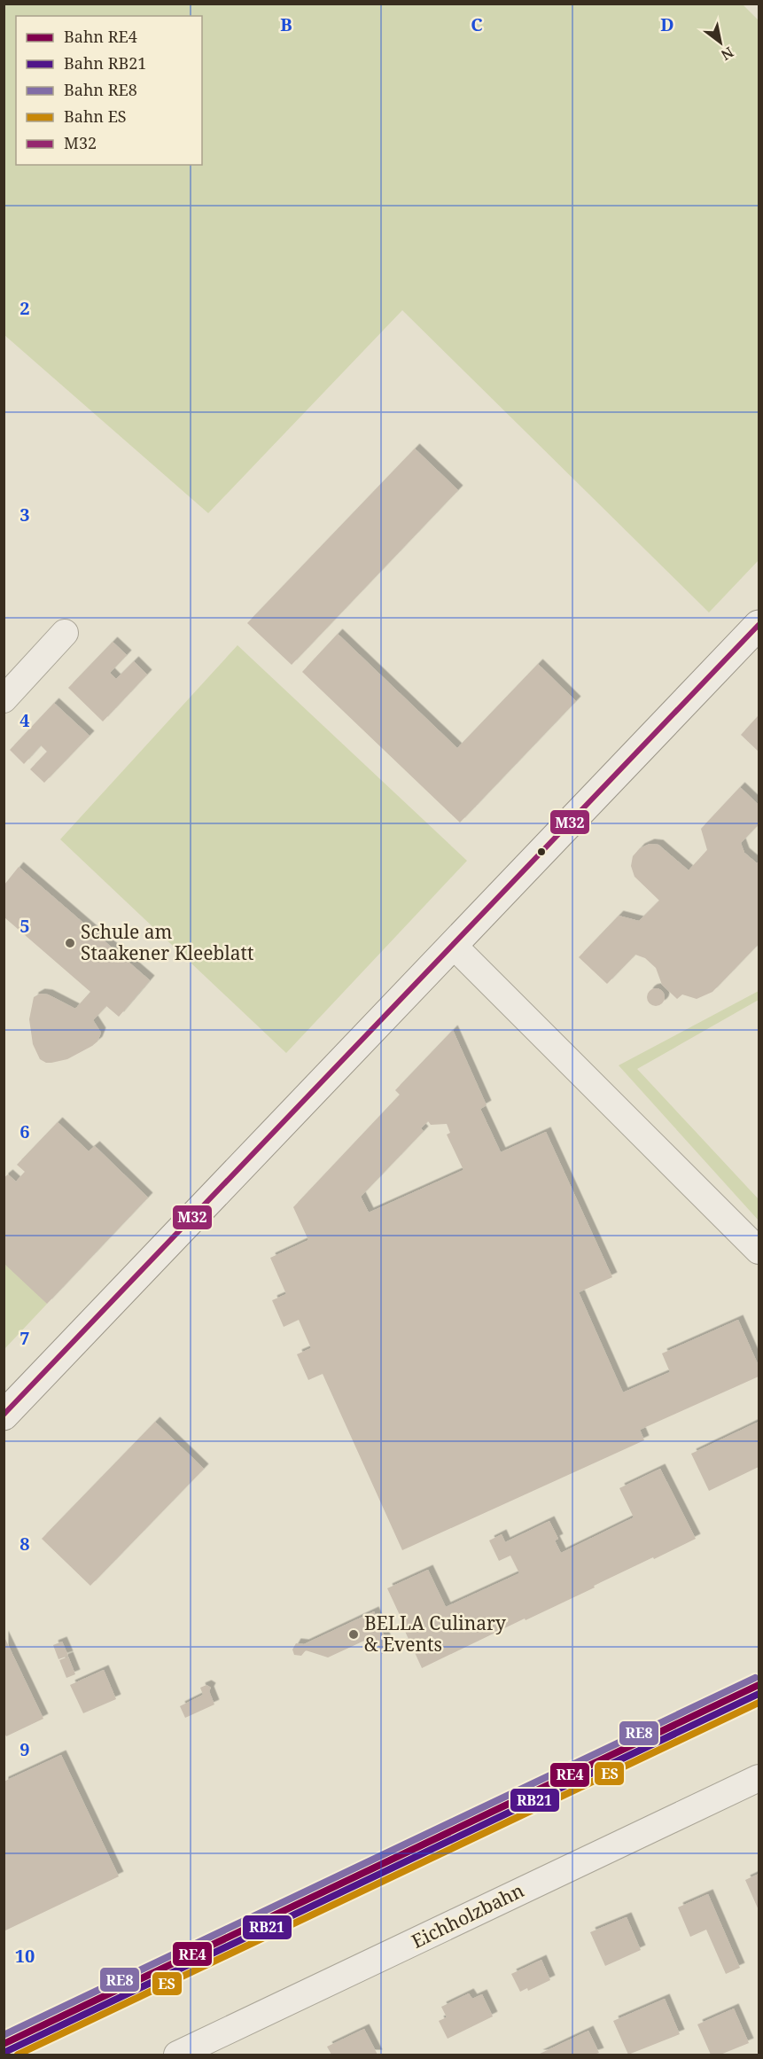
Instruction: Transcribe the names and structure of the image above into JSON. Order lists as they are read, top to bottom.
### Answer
{
  "streets": {
    "street": ["Eichholzbahn"]
  },
  "places": ["Schule am Staakener Kleeblatt", "BELLA Culinary & Events"],
  "lines": [
    "transit line M32",
    "rail line RE8",
    "rail line RE4",
    "rail line RB21",
    "rail line ES"
  ],
  "legend": [
    "Bahn RE4",
    "Bahn RB21",
    "Bahn RE8",
    "Bahn ES",
    "M32"
  ],
  "north": "bottom right",
  "grid": {
    "columns": ["B", "C", "D"],
    "rows": [
      "2",
      "3",
      "4",
      "5",
      "6",
      "7",
      "8",
      "9",
      "10"
    ]
  }
}
